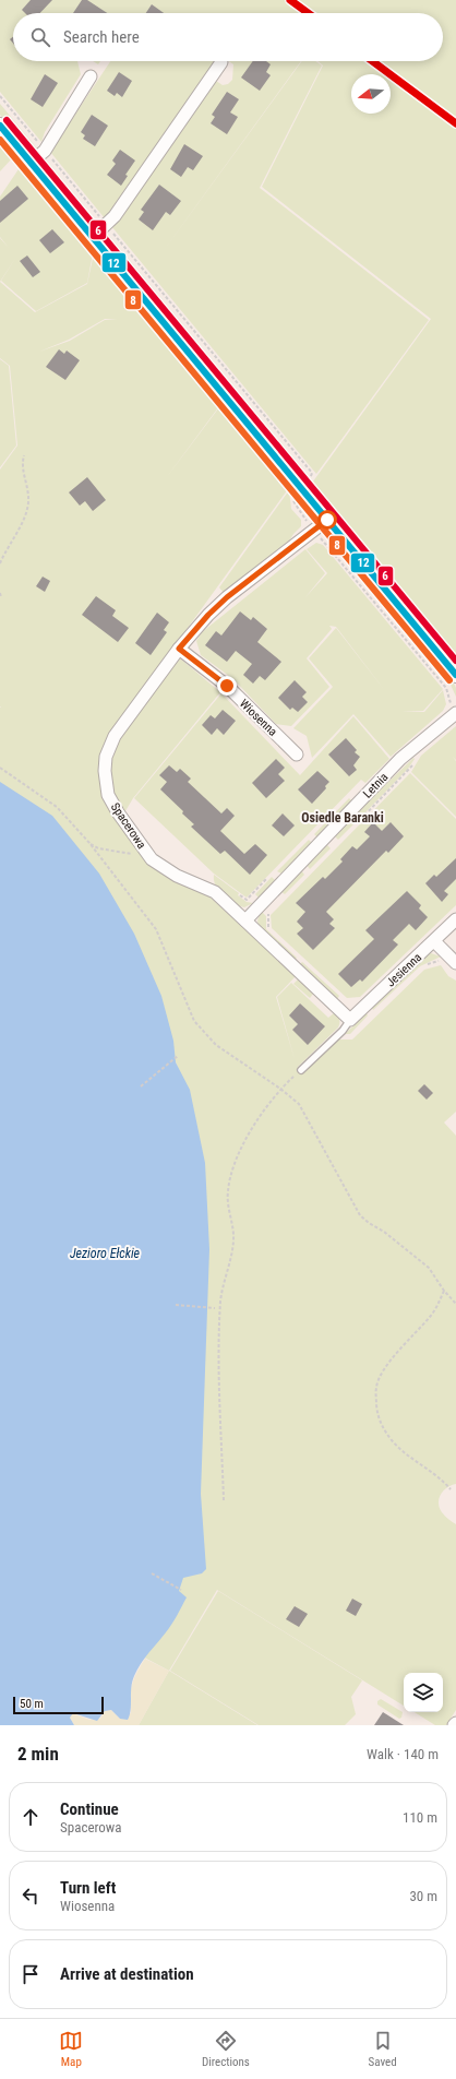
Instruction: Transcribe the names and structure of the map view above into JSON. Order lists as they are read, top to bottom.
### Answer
{
  "streets": {
    "street": [
      "Wiosenna",
      "Letnia",
      "Spacerowa",
      "Jesienna"
    ]
  },
  "crossings": [
    ["Wiosenna", "Spacerowa"],
    ["Letnia", "Spacerowa"],
    ["Spacerowa", "Jesienna"]
  ],
  "districts": ["Osiedle Baranki"],
  "water": ["Jezioro Ełckie"],
  "lines": ["transit line 6", "transit line 12", "transit line 8"],
  "scale_bar": "50 m",
  "north": "left",
  "page": {
    "search": "Search here",
    "scale": "50 m",
    "heading": ["2 min", "Walk · 140 m"],
    "list": [
      ["Continue", "Spacerowa", "110 m"],
      ["Turn left", "Wiosenna", "30 m"],
      "Arrive at destination"
    ],
    "nav": ["Map", "Directions", "Saved"]
  }
}
